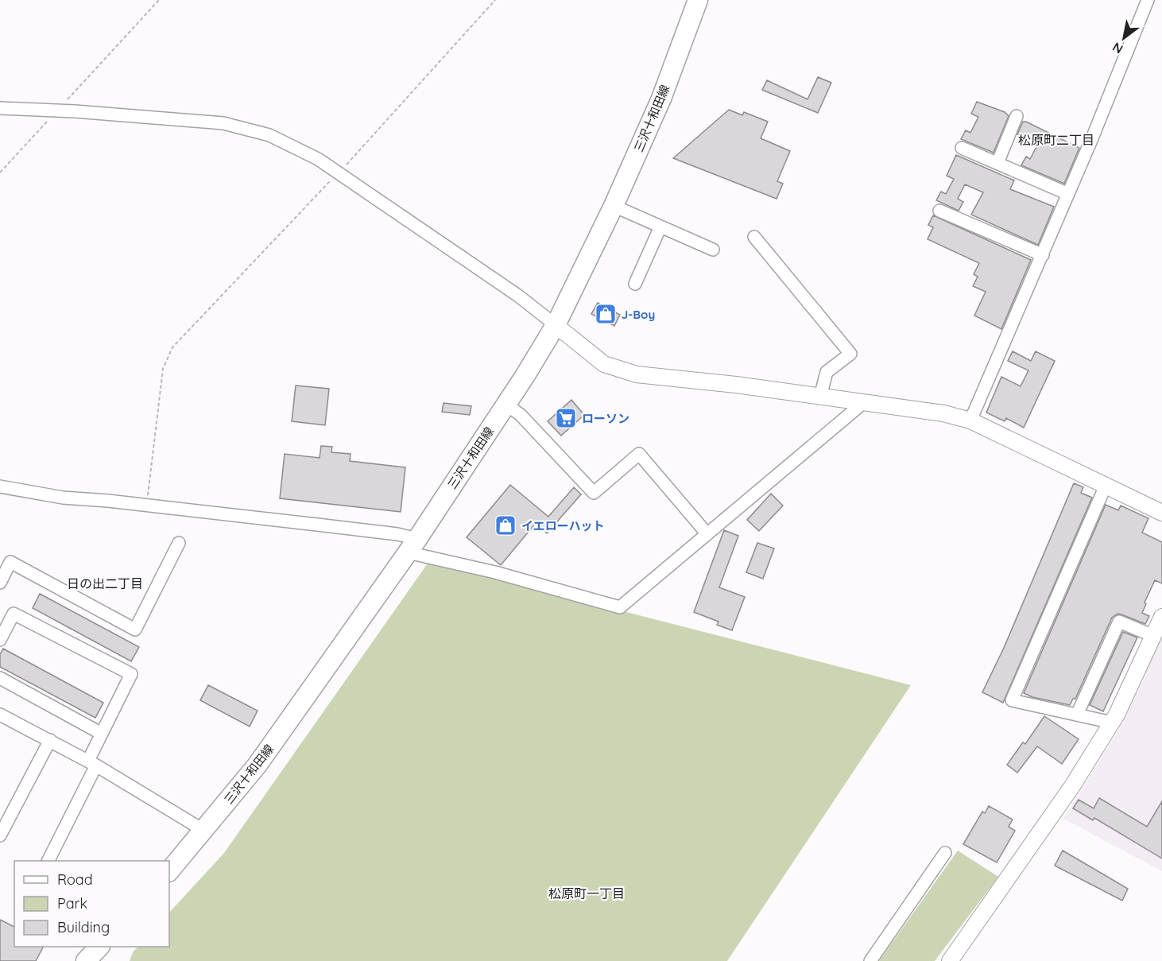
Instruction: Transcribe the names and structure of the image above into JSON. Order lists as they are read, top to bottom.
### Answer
{
  "streets": {
    "main road": ["三沢十和田線"]
  },
  "districts": ["松原町二丁目", "日の出二丁目", "松原町一丁目"],
  "places": {
    "shop": ["J-Boy", "イエローハット"],
    "supermarket": ["ローソン"]
  },
  "legend": ["Road", "Park", "Building"],
  "north": "bottom left"
}
